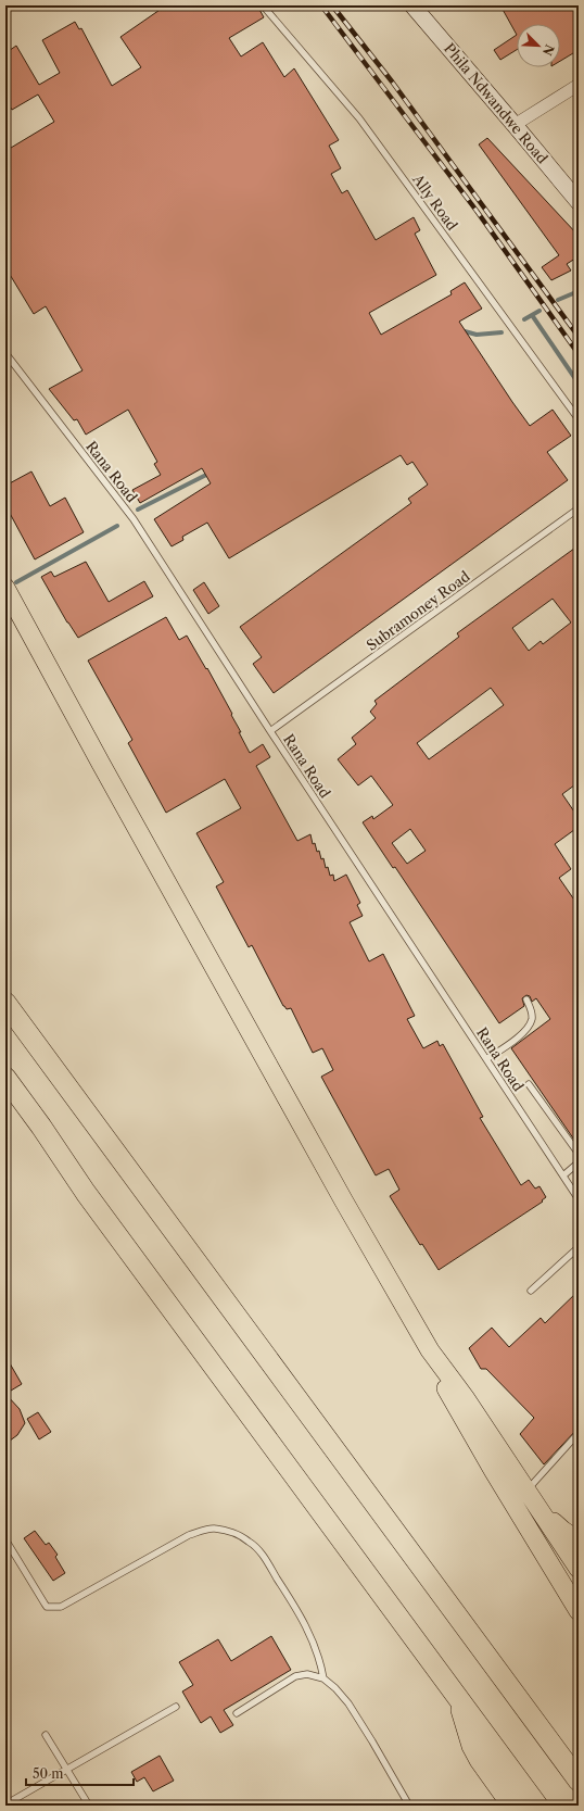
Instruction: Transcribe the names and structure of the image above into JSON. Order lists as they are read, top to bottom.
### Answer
{
  "streets": {
    "street": ["Phila Ndwandwe Road"],
    "lane": ["Ally Road", "Rana Road", "Subramoney Road"]
  },
  "crossings": [
    ["Rana Road", "Subramoney Road"]
  ],
  "scale_bar": "50 m",
  "north": "bottom right"
}
